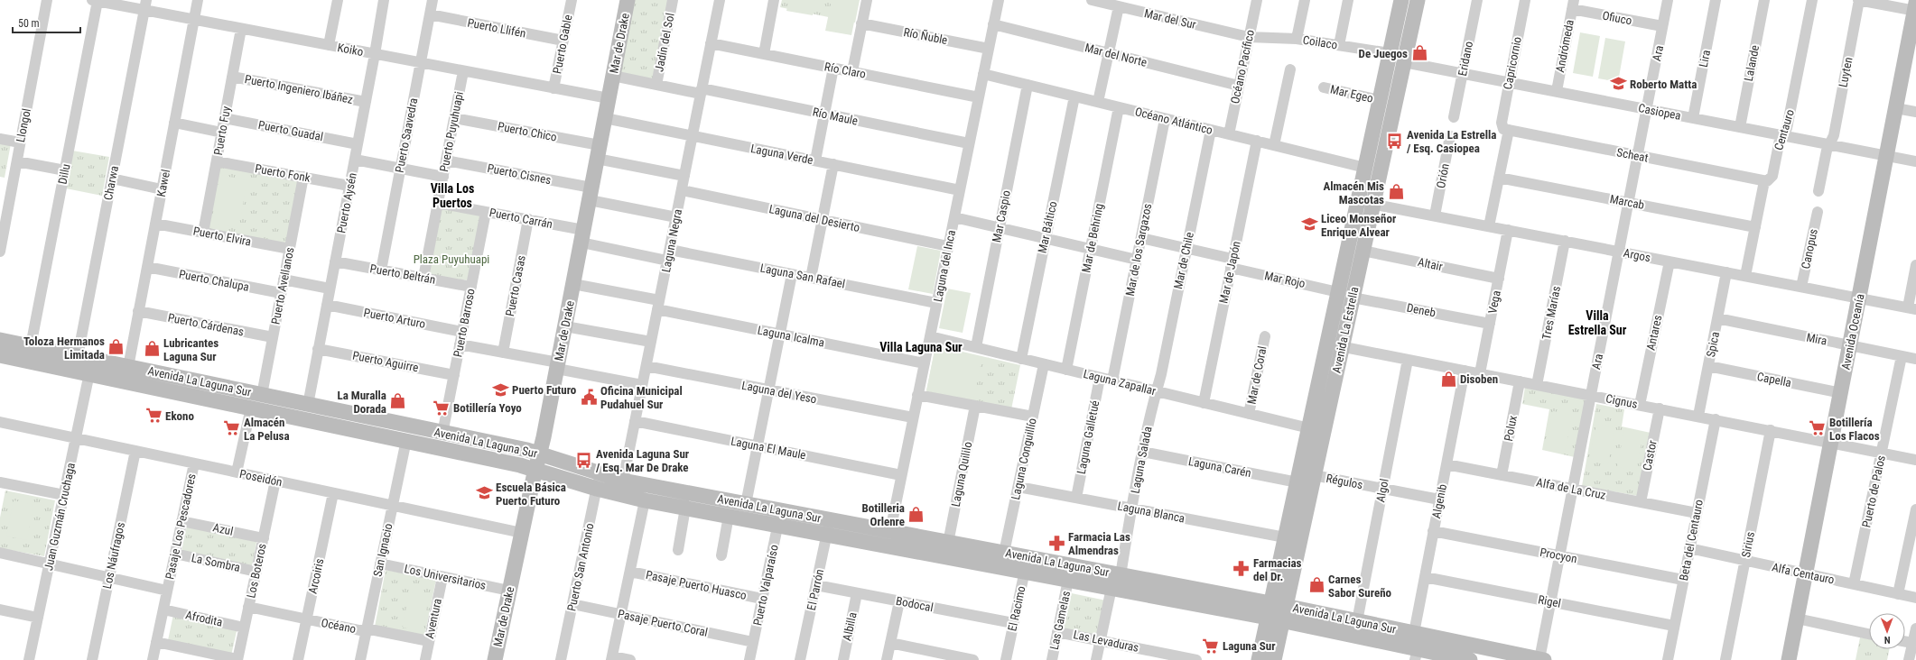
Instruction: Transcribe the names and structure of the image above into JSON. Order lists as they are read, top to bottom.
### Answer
{
  "streets": {
    "street": [
      "Ofiuco",
      "Mar del Sur",
      "Puerto Llifén",
      "Río Ñuble",
      "Jadín del Sol",
      "Coilaco",
      "Mar de Drake",
      "Puerto Gable",
      "Andrómeda",
      "Koiko",
      "Ara",
      "Mar del Norte",
      "Eridano",
      "Lira",
      "Capricornio",
      "Lalande",
      "Océano Pacífico",
      "Río Claro",
      "Luyten",
      "Puerto Ingeniero Ibáñez",
      "Mar Egeo",
      "Casiopea",
      "Río Maule",
      "Océano Atlántico",
      "Llongol",
      "Centauro",
      "Puerto Fuy",
      "Puerto Guadal",
      "Puerto Puyuhuapi",
      "Puerto Chico",
      "Puerto Saavedra",
      "Laguna Verde",
      "Scheat",
      "Puerto Fonk",
      "Dillu",
      "Puerto Cisnes",
      "Orión",
      "Charwa",
      "Kawel",
      "Marcab",
      "Puerto Aysén",
      "Mar Caspio",
      "Puerto Carrán",
      "Laguna del Desierto",
      "Mar Báltico",
      "Puerto Elvira",
      "Mar de Behring",
      "Laguna Negra",
      "Canopus",
      "Mar de los Sargazos",
      "Argos",
      "Mar de Chile",
      "Altair",
      "Laguna del Inca",
      "Mar de Japón",
      "Puerto Beltrán",
      "Laguna San Rafael",
      "Mar Rojo",
      "Puerto Chalupa",
      "Puerto Avellanos",
      "Puerto Casas",
      "Vega",
      "Deneb",
      "Tres Marías",
      "Puerto Arturo",
      "Puerto Barroso",
      "Puerto Cárdenas",
      "Avenida La Estrella",
      "Avenida Oceanía",
      "Antares",
      "Laguna Icalma",
      "Mira",
      "Spica",
      "Puerto Aguirre",
      "Mar de Coral",
      "Capella",
      "Avenida La Laguna Sur",
      "Laguna Zapallar",
      "Laguna del Yeso",
      "Cignus",
      "Polux",
      "Laguna Galletué",
      "Laguna El Maule",
      "Castor",
      "Laguna Conguillío",
      "Laguna Salada",
      "Laguna Carén",
      "Laguna Quililo",
      "Poseidón",
      "Régulos",
      "Alfa de La Cruz",
      "Algol",
      "Puerto de Palos",
      "Algenib",
      "Laguna Blanca",
      "Juan Guzmán Cruchaga",
      "Pasaje Los Pescadores",
      "Azul",
      "Beta del Centauro",
      "Sirius",
      "San Ignacio",
      "Los Náufragos",
      "Procyon",
      "La Sombra",
      "Puerto San Antonio",
      "Los Boteros",
      "Alfa Centauro",
      "Arcoiris",
      "Los Universitarios",
      "Pasaje Puerto Huasco",
      "Puerto Valparaíso",
      "El Parrón",
      "Rigel",
      "Bodocal",
      "El Racimo",
      "Afrodita",
      "Aventura",
      "Las Gamelas",
      "Pasaje Puerto Coral",
      "Océano",
      "Albilla",
      "Las Levaduras"
    ]
  },
  "crossings": [
    ["Ofiuco", "Andrómeda"],
    ["Ofiuco", "Ara"],
    ["Mar del Sur", "Coilaco"],
    ["Mar del Sur", "Océano Pacífico"],
    ["Puerto Llifén", "Puerto Gable"],
    ["Puerto Llifén", "Puerto Saavedra"],
    ["Río Ñuble", "Laguna del Inca"],
    ["Jadín del Sol", "Río Maule"],
    ["Coilaco", "Océano Pacífico"],
    ["Coilaco", "Avenida La Estrella"],
    ["Mar de Drake", "Koiko"],
    ["Mar de Drake", "Río Maule"],
    ["Mar de Drake", "Puerto Chico"],
    ["Mar de Drake", "Laguna Verde"],
    ["Mar de Drake", "Puerto Cisnes"],
    ["Mar de Drake", "Puerto Carrán"],
    ["Mar de Drake", "Laguna Icalma"],
    ["Mar de Drake", "Avenida La Laguna Sur"],
    ["Mar de Drake", "Poseidón"],
    ["Mar de Drake", "Los Universitarios"],
    ["Puerto Gable", "Koiko"],
    ["Andrómeda", "Casiopea"],
    ["Koiko", "Puerto Fuy"],
    ["Koiko", "Puerto Puyuhuapi"],
    ["Koiko", "Puerto Saavedra"],
    ["Koiko", "Dillu"],
    ["Koiko", "Charwa"],
    ["Koiko", "Kawel"],
    ["Koiko", "Puerto Aysén"],
    ["Ara", "Casiopea"],
    ["Ara", "Scheat"],
    ["Ara", "Marcab"],
    ["Ara", "Argos"],
    ["Ara", "Avenida La Laguna Sur"],
    ["Ara", "Cignus"],
    ["Ara", "Alfa de La Cruz"],
    ["Ara", "Procyon"],
    ["Ara", "Rigel"],
    ["Mar del Norte", "Océano Pacífico"],
    ["Mar del Norte", "Laguna del Inca"],
    ["Eridano", "Casiopea"],
    ["Lira", "Casiopea"],
    ["Capricornio", "Casiopea"],
    ["Capricornio", "Scheat"],
    ["Capricornio", "Marcab"],
    ["Capricornio", "Argos"],
    ["Lalande", "Casiopea"],
    ["Océano Pacífico", "Océano Atlántico"],
    ["Río Claro", "Laguna Negra"],
    ["Río Claro", "Laguna del Inca"],
    ["Luyten", "Casiopea"],
    ["Puerto Ingeniero Ibáñez", "Puerto Fuy"],
    ["Puerto Ingeniero Ibáñez", "Puerto Aysén"],
    ["Mar Egeo", "Avenida La Estrella"],
    ["Casiopea", "Centauro"],
    ["Casiopea", "Avenida La Estrella"],
    ["Casiopea", "Avenida Oceanía"],
    ["Río Maule", "Laguna Negra"],
    ["Río Maule", "Laguna del Inca"],
    ["Océano Atlántico", "Mar Caspio"],
    ["Océano Atlántico", "Mar Báltico"],
    ["Océano Atlántico", "Mar de Behring"],
    ["Océano Atlántico", "Mar de los Sargazos"],
    ["Océano Atlántico", "Mar de Chile"],
    ["Océano Atlántico", "Laguna del Inca"],
    ["Océano Atlántico", "Mar de Japón"],
    ["Océano Atlántico", "Avenida La Estrella"],
    ["Centauro", "Scheat"],
    ["Centauro", "Marcab"],
    ["Centauro", "Argos"],
    ["Puerto Fuy", "Puerto Guadal"],
    ["Puerto Fuy", "Puerto Fonk"],
    ["Puerto Fuy", "Puerto Elvira"],
    ["Puerto Guadal", "Puerto Aysén"],
    ["Puerto Puyuhuapi", "Puerto Chico"],
    ["Puerto Puyuhuapi", "Puerto Cisnes"],
    ["Puerto Puyuhuapi", "Puerto Carrán"],
    ["Puerto Puyuhuapi", "Puerto Beltrán"],
    ["Puerto Saavedra", "Puerto Beltrán"],
    ["Laguna Verde", "Laguna Negra"],
    ["Laguna Verde", "Laguna del Inca"],
    ["Puerto Fonk", "Puerto Aysén"],
    ["Puerto Fonk", "Puerto Avellanos"],
    ["Dillu", "Avenida La Laguna Sur"],
    ["Orión", "Argos"],
    ["Charwa", "Avenida La Laguna Sur"],
    ["Kawel", "Puerto Elvira"],
    ["Kawel", "Puerto Chalupa"],
    ["Kawel", "Puerto Cárdenas"],
    ["Kawel", "Avenida La Laguna Sur"],
    ["Puerto Aysén", "Puerto Beltrán"],
    ["Puerto Aysén", "Puerto Arturo"],
    ["Puerto Aysén", "Puerto Aguirre"],
    ["Puerto Aysén", "Avenida La Laguna Sur"],
    ["Mar Caspio", "Laguna Zapallar"],
    ["Puerto Carrán", "Laguna Negra"],
    ["Puerto Carrán", "Puerto Casas"],
    ["Puerto Carrán", "Puerto Barroso"],
    ["Laguna del Desierto", "Laguna Negra"],
    ["Laguna del Desierto", "Laguna del Inca"],
    ["Mar Báltico", "Laguna Zapallar"],
    ["Puerto Elvira", "Puerto Avellanos"],
    ["Mar de Behring", "Laguna Zapallar"],
    ["Laguna Negra", "Laguna San Rafael"],
    ["Laguna Negra", "Laguna Icalma"],
    ["Laguna Negra", "Avenida La Laguna Sur"],
    ["Laguna Negra", "Laguna del Yeso"],
    ["Laguna Negra", "Laguna El Maule"],
    ["Canopus", "Argos"],
    ["Mar de los Sargazos", "Mar Rojo"],
    ["Mar de los Sargazos", "Laguna Zapallar"],
    ["Argos", "Vega"],
    ["Argos", "Tres Marías"],
    ["Argos", "Avenida La Estrella"],
    ["Argos", "Avenida Oceanía"],
    ["Argos", "Antares"],
    ["Argos", "Spica"],
    ["Mar de Chile", "Mar Rojo"],
    ["Mar de Chile", "Laguna Zapallar"],
    ["Mar de Chile", "Laguna Salada"],
    ["Altair", "Vega"],
    ["Altair", "Avenida La Estrella"],
    ["Laguna del Inca", "Laguna San Rafael"],
    ["Laguna del Inca", "Laguna Icalma"],
    ["Laguna del Inca", "Avenida La Laguna Sur"],
    ["Laguna del Inca", "Laguna Zapallar"],
    ["Laguna del Inca", "Laguna del Yeso"],
    ["Laguna del Inca", "Laguna El Maule"],
    ["Mar de Japón", "Mar Rojo"],
    ["Mar de Japón", "Laguna Zapallar"],
    ["Puerto Beltrán", "Puerto Barroso"],
    ["Mar Rojo", "Deneb"],
    ["Mar Rojo", "Avenida La Estrella"],
    ["Puerto Chalupa", "Puerto Avellanos"],
    ["Puerto Avellanos", "Puerto Cárdenas"],
    ["Puerto Avellanos", "Avenida La Laguna Sur"],
    ["Vega", "Deneb"],
    ["Vega", "Cignus"],
    ["Deneb", "Avenida La Estrella"],
    ["Tres Marías", "Cignus"],
    ["Puerto Arturo", "Puerto Barroso"],
    ["Puerto Barroso", "Puerto Aguirre"],
    ["Puerto Barroso", "Avenida La Laguna Sur"],
    ["Avenida La Estrella", "Avenida La Laguna Sur"],
    ["Avenida La Estrella", "Laguna Zapallar"],
    ["Avenida La Estrella", "Cignus"],
    ["Avenida La Estrella", "Laguna Carén"],
    ["Avenida La Estrella", "Régulos"],
    ["Avenida La Estrella", "Laguna Blanca"],
    ["Avenida Oceanía", "Mira"],
    ["Avenida Oceanía", "Capella"],
    ["Avenida Oceanía", "Cignus"],
    ["Avenida Oceanía", "Alfa Centauro"],
    ["Antares", "Cignus"],
    ["Mira", "Spica"],
    ["Mira", "Puerto de Palos"],
    ["Spica", "Capella"],
    ["Spica", "Cignus"],
    ["Mar de Coral", "Laguna Zapallar"],
    ["Avenida La Laguna Sur", "Laguna Conguillío"],
    ["Avenida La Laguna Sur", "Laguna Salada"],
    ["Avenida La Laguna Sur", "Laguna Quililo"],
    ["Avenida La Laguna Sur", "Algol"],
    ["Avenida La Laguna Sur", "Algenib"],
    ["Avenida La Laguna Sur", "Juan Guzmán Cruchaga"],
    ["Avenida La Laguna Sur", "San Ignacio"],
    ["Avenida La Laguna Sur", "Puerto San Antonio"],
    ["Avenida La Laguna Sur", "Puerto Valparaíso"],
    ["Avenida La Laguna Sur", "El Parrón"],
    ["Avenida La Laguna Sur", "El Racimo"],
    ["Avenida La Laguna Sur", "Las Gamelas"],
    ["Laguna Zapallar", "Laguna Galletué"],
    ["Laguna Zapallar", "Laguna Conguillío"],
    ["Laguna Zapallar", "Laguna Salada"],
    ["Cignus", "Polux"],
    ["Cignus", "Castor"],
    ["Cignus", "Algol"],
    ["Cignus", "Puerto de Palos"],
    ["Cignus", "Algenib"],
    ["Cignus", "Beta del Centauro"],
    ["Cignus", "Sirius"],
    ["Polux", "Alfa de La Cruz"],
    ["Laguna Galletué", "Laguna Blanca"],
    ["Castor", "Alfa de La Cruz"],
    ["Laguna Conguillío", "Laguna Blanca"],
    ["Laguna Salada", "Laguna Carén"],
    ["Laguna Salada", "Laguna Blanca"],
    ["Poseidón", "Juan Guzmán Cruchaga"],
    ["Poseidón", "Pasaje Los Pescadores"],
    ["Poseidón", "San Ignacio"],
    ["Poseidón", "Los Náufragos"],
    ["Poseidón", "Los Boteros"],
    ["Poseidón", "Arcoiris"],
    ["Régulos", "Algol"],
    ["Régulos", "Algenib"],
    ["Alfa de La Cruz", "Algenib"],
    ["Alfa de La Cruz", "Beta del Centauro"],
    ["Puerto de Palos", "Alfa Centauro"],
    ["Algenib", "Procyon"],
    ["Algenib", "Rigel"],
    ["Pasaje Los Pescadores", "Azul"],
    ["Pasaje Los Pescadores", "La Sombra"],
    ["Pasaje Los Pescadores", "Afrodita"],
    ["Azul", "Los Boteros"],
    ["Beta del Centauro", "Procyon"],
    ["Beta del Centauro", "Alfa Centauro"],
    ["Beta del Centauro", "Rigel"],
    ["Sirius", "Alfa Centauro"],
    ["San Ignacio", "Los Universitarios"],
    ["San Ignacio", "Océano"],
    ["La Sombra", "Los Boteros"],
    ["Puerto San Antonio", "Pasaje Puerto Coral"],
    ["Los Boteros", "Afrodita"],
    ["Los Boteros", "Océano"],
    ["Arcoiris", "Océano"],
    ["Los Universitarios", "Aventura"],
    ["Pasaje Puerto Huasco", "Puerto Valparaíso"],
    ["Puerto Valparaíso", "Pasaje Puerto Coral"],
    ["El Parrón", "Bodocal"],
    ["Bodocal", "El Racimo"],
    ["Bodocal", "Albilla"],
    ["Aventura", "Océano"],
    ["Las Gamelas", "Las Levaduras"]
  ],
  "districts": ["Villa Los Puertos", "Villa Estrella Sur", "Villa Laguna Sur"],
  "parks": ["Plaza Puyuhuapi"],
  "places": {
    "shop": [
      "De Juegos",
      "Almacén Mis Mascotas",
      "Toloza Hermanos Limitada",
      "Lubricantes Laguna Sur",
      "Disoben",
      "La Muralla Dorada",
      "Botilleria Orlenre",
      "Carnes Sabor Sureño"
    ],
    "school or university": [
      "Roberto Matta",
      "Liceo Monseñor Enrique Alvear",
      "Puerto Futuro",
      "Escuela Básica Puerto Futuro"
    ],
    "bus stop": ["Avenida La Estrella / Esq. Casiopea", "Avenida Laguna Sur / Esq. Mar De Drake"],
    "public building": ["Oficina Municipal Pudahuel Sur"],
    "supermarket": [
      "Botillería Yoyo",
      "Ekono",
      "Almacén La Pelusa",
      "Botillería Los Flacos",
      "Laguna Sur"
    ],
    "pharmacy": ["Farmacia Las Almendras", "Farmacias del Dr."]
  },
  "scale_bar": "50 m",
  "north": "bottom"
}
